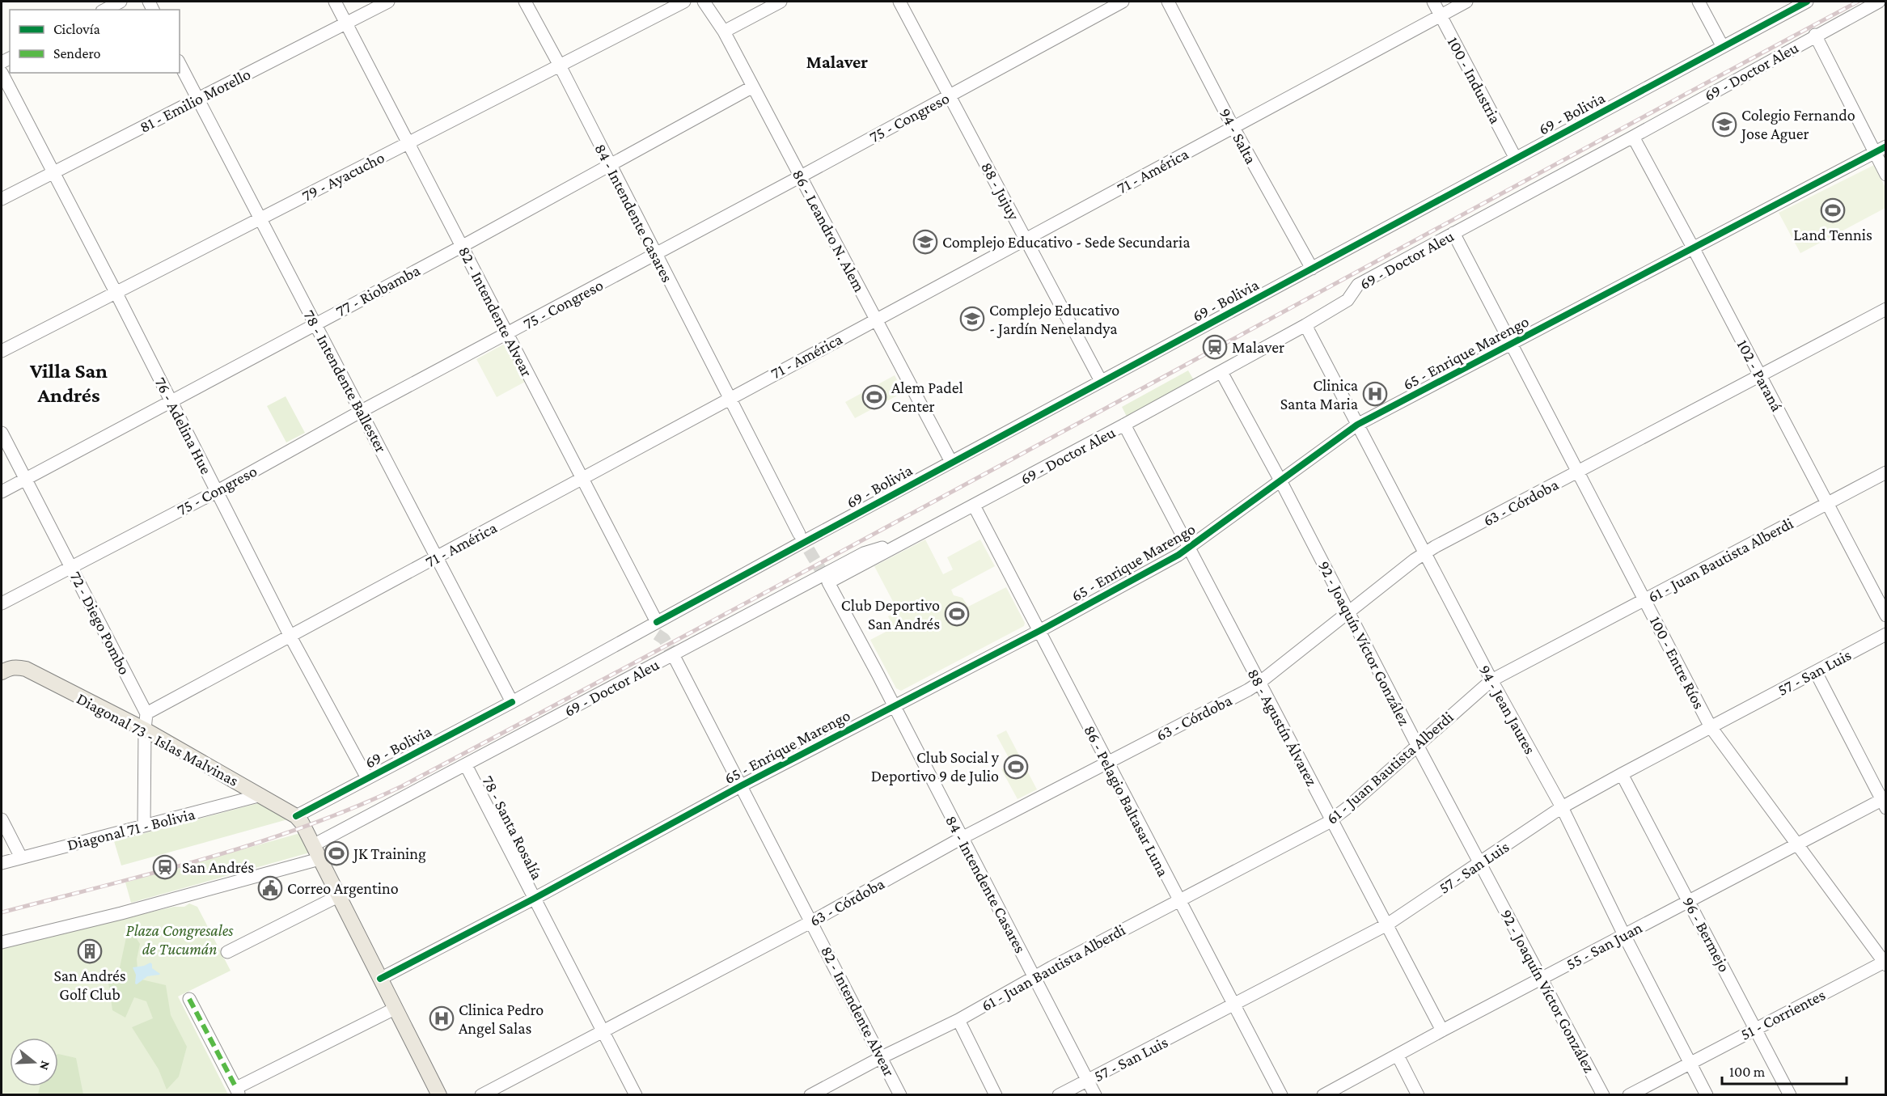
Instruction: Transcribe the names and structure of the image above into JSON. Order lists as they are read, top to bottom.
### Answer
{
  "streets": {
    "main road": ["Diagonal 73 - Islas Malvinas"],
    "street": [
      "69 - Doctor Aleu",
      "100 - Industria",
      "81 - Emilio Morello",
      "69 - Bolivia",
      "75 - Congreso",
      "94 - Salta",
      "71 - América",
      "79 - Ayacucho",
      "88 - Jujuy",
      "84 - Intendente Casares",
      "86 - Leandro N. Alem",
      "77 - Riobamba",
      "82 - Intendente Alvear",
      "65 - Enrique Marengo",
      "102 - Paraná",
      "78 - Intendente Ballester",
      "76 - Adelina Hue",
      "63 - Córdoba",
      "61 - Juan Bautista Alberdi",
      "72 - Diego Pombo",
      "92 - Joaquín Víctor González",
      "100 - Entre Ríos",
      "57 - San Luis",
      "94 - Jean Jaures",
      "88 - Agustín Álvarez",
      "86 - Pelagio Baltasar Luna",
      "78 - Santa Rosalía",
      "Diagonal 71 - Bolivia",
      "96 - Bermejo",
      "55 - San Juan",
      "51 - Corrientes"
    ]
  },
  "crossings": [
    ["69 - Doctor Aleu", "84 - Intendente Casares"],
    ["69 - Doctor Aleu", "82 - Intendente Alvear"],
    ["69 - Doctor Aleu", "102 - Paraná"],
    ["69 - Doctor Aleu", "92 - Joaquín Víctor González"],
    ["69 - Doctor Aleu", "100 - Entre Ríos"],
    ["69 - Doctor Aleu", "94 - Jean Jaures"],
    ["69 - Doctor Aleu", "88 - Agustín Álvarez"],
    ["69 - Doctor Aleu", "86 - Pelagio Baltasar Luna"],
    ["69 - Doctor Aleu", "78 - Santa Rosalía"],
    ["100 - Industria", "69 - Bolivia"],
    ["100 - Industria", "71 - América"],
    ["81 - Emilio Morello", "82 - Intendente Alvear"],
    ["81 - Emilio Morello", "78 - Intendente Ballester"],
    ["81 - Emilio Morello", "76 - Adelina Hue"],
    ["69 - Bolivia", "94 - Salta"],
    ["69 - Bolivia", "88 - Jujuy"],
    ["69 - Bolivia", "84 - Intendente Casares"],
    ["69 - Bolivia", "86 - Leandro N. Alem"],
    ["69 - Bolivia", "82 - Intendente Alvear"],
    ["69 - Bolivia", "78 - Intendente Ballester"],
    ["69 - Bolivia", "76 - Adelina Hue"],
    ["69 - Bolivia", "Diagonal 73 - Islas Malvinas"],
    ["75 - Congreso", "88 - Jujuy"],
    ["75 - Congreso", "84 - Intendente Casares"],
    ["75 - Congreso", "86 - Leandro N. Alem"],
    ["75 - Congreso", "82 - Intendente Alvear"],
    ["75 - Congreso", "78 - Intendente Ballester"],
    ["75 - Congreso", "76 - Adelina Hue"],
    ["75 - Congreso", "72 - Diego Pombo"],
    ["94 - Salta", "71 - América"],
    ["71 - América", "88 - Jujuy"],
    ["71 - América", "84 - Intendente Casares"],
    ["71 - América", "86 - Leandro N. Alem"],
    ["71 - América", "82 - Intendente Alvear"],
    ["71 - América", "78 - Intendente Ballester"],
    ["71 - América", "76 - Adelina Hue"],
    ["71 - América", "72 - Diego Pombo"],
    ["79 - Ayacucho", "84 - Intendente Casares"],
    ["79 - Ayacucho", "82 - Intendente Alvear"],
    ["79 - Ayacucho", "78 - Intendente Ballester"],
    ["79 - Ayacucho", "76 - Adelina Hue"],
    ["84 - Intendente Casares", "77 - Riobamba"],
    ["84 - Intendente Casares", "65 - Enrique Marengo"],
    ["84 - Intendente Casares", "63 - Córdoba"],
    ["84 - Intendente Casares", "61 - Juan Bautista Alberdi"],
    ["84 - Intendente Casares", "57 - San Luis"],
    ["86 - Leandro N. Alem", "77 - Riobamba"],
    ["77 - Riobamba", "82 - Intendente Alvear"],
    ["77 - Riobamba", "78 - Intendente Ballester"],
    ["77 - Riobamba", "76 - Adelina Hue"],
    ["77 - Riobamba", "72 - Diego Pombo"],
    ["82 - Intendente Alvear", "65 - Enrique Marengo"],
    ["82 - Intendente Alvear", "63 - Córdoba"],
    ["82 - Intendente Alvear", "61 - Juan Bautista Alberdi"],
    ["65 - Enrique Marengo", "102 - Paraná"],
    ["65 - Enrique Marengo", "92 - Joaquín Víctor González"],
    ["65 - Enrique Marengo", "100 - Entre Ríos"],
    ["65 - Enrique Marengo", "94 - Jean Jaures"],
    ["65 - Enrique Marengo", "88 - Agustín Álvarez"],
    ["65 - Enrique Marengo", "86 - Pelagio Baltasar Luna"],
    ["65 - Enrique Marengo", "78 - Santa Rosalía"],
    ["102 - Paraná", "63 - Córdoba"],
    ["102 - Paraná", "61 - Juan Bautista Alberdi"],
    ["63 - Córdoba", "92 - Joaquín Víctor González"],
    ["63 - Córdoba", "100 - Entre Ríos"],
    ["63 - Córdoba", "94 - Jean Jaures"],
    ["63 - Córdoba", "88 - Agustín Álvarez"],
    ["63 - Córdoba", "86 - Pelagio Baltasar Luna"],
    ["63 - Córdoba", "78 - Santa Rosalía"],
    ["61 - Juan Bautista Alberdi", "92 - Joaquín Víctor González"],
    ["61 - Juan Bautista Alberdi", "100 - Entre Ríos"],
    ["61 - Juan Bautista Alberdi", "94 - Jean Jaures"],
    ["61 - Juan Bautista Alberdi", "88 - Agustín Álvarez"],
    ["61 - Juan Bautista Alberdi", "86 - Pelagio Baltasar Luna"],
    ["92 - Joaquín Víctor González", "57 - San Luis"],
    ["92 - Joaquín Víctor González", "55 - San Juan"],
    ["100 - Entre Ríos", "57 - San Luis"],
    ["100 - Entre Ríos", "55 - San Juan"],
    ["100 - Entre Ríos", "51 - Corrientes"],
    ["57 - San Luis", "94 - Jean Jaures"],
    ["57 - San Luis", "88 - Agustín Álvarez"],
    ["57 - San Luis", "86 - Pelagio Baltasar Luna"],
    ["57 - San Luis", "96 - Bermejo"],
    ["94 - Jean Jaures", "55 - San Juan"],
    ["94 - Jean Jaures", "51 - Corrientes"],
    ["88 - Agustín Álvarez", "55 - San Juan"],
    ["Diagonal 73 - Islas Malvinas", "Diagonal 71 - Bolivia"],
    ["96 - Bermejo", "55 - San Juan"],
    ["96 - Bermejo", "51 - Corrientes"]
  ],
  "districts": ["Malaver", "Villa San Andrés"],
  "parks": ["Plaza Congresales de Tucumán"],
  "places": {
    "school or university": ["Colegio Fernando Jose Aguer", "Complejo Educativo - Sede Secundaria", "Complejo Educativo - Jardín Nenelandya"],
    "sports": [
      "Land Tennis",
      "Alem Padel Center",
      "Club Deportivo San Andrés",
      "Club Social y Deportivo 9 de Julio",
      "JK Training"
    ],
    "station": ["Malaver", "San Andrés"],
    "hospital": ["Clinica Santa Maria", "Clinica Pedro Angel Salas"],
    "public building": ["Correo Argentino"],
    "building": ["San Andrés Golf Club"]
  },
  "legend": ["Ciclovía", "Sendero"],
  "scale_bar": "100 m",
  "north": "right"
}
